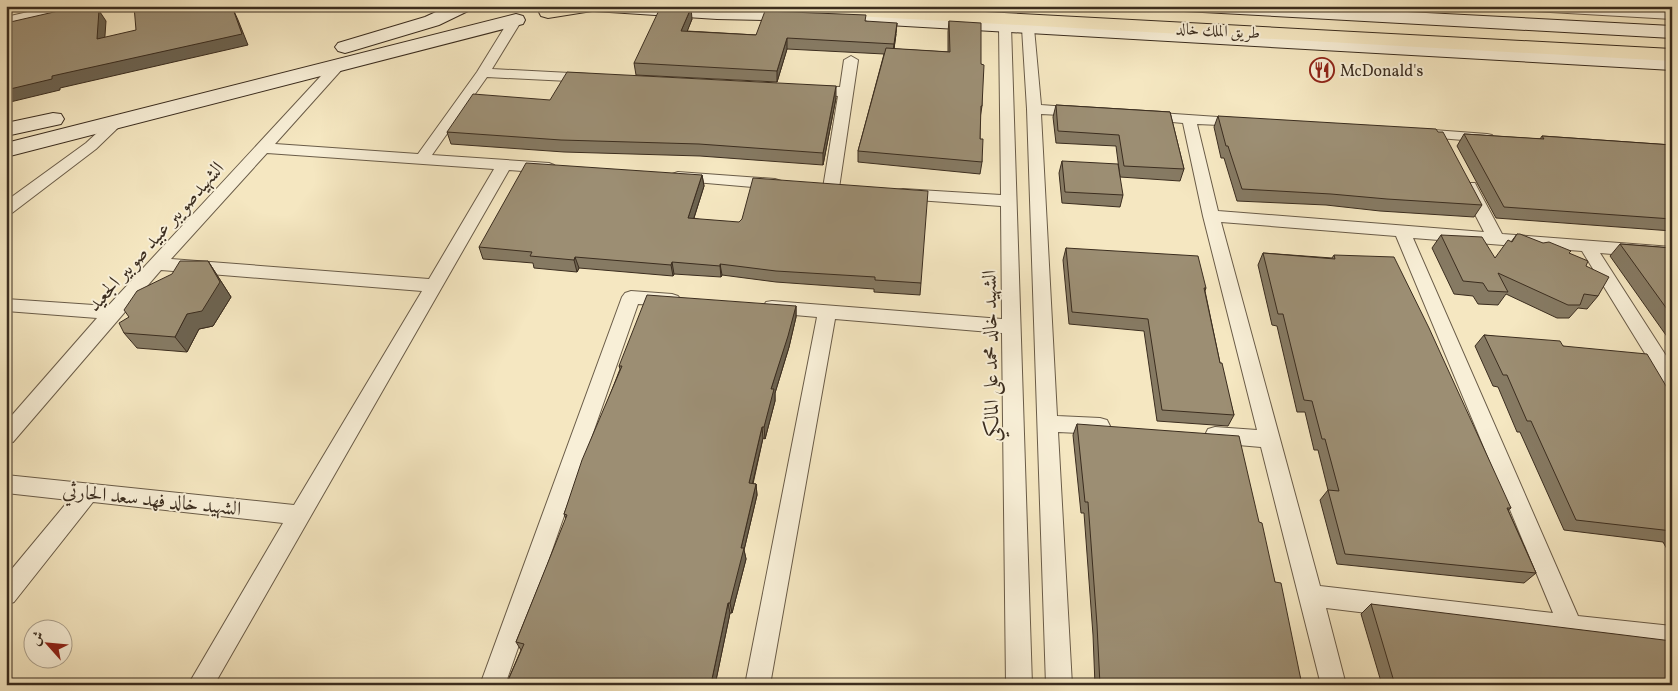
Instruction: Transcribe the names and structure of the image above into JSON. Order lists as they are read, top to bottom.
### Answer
{
  "streets": {
    "main road": ["طريق الملك خالد"],
    "street": ["الشهيدصويبر عبيد صوبير الجعيد", "الشهيد خالد محمد على المالكي", "الشهيد خالد فهد سعد الحارثي"]
  },
  "places": {
    "restaurant": ["McDonald's"]
  },
  "north": "top left"
}
